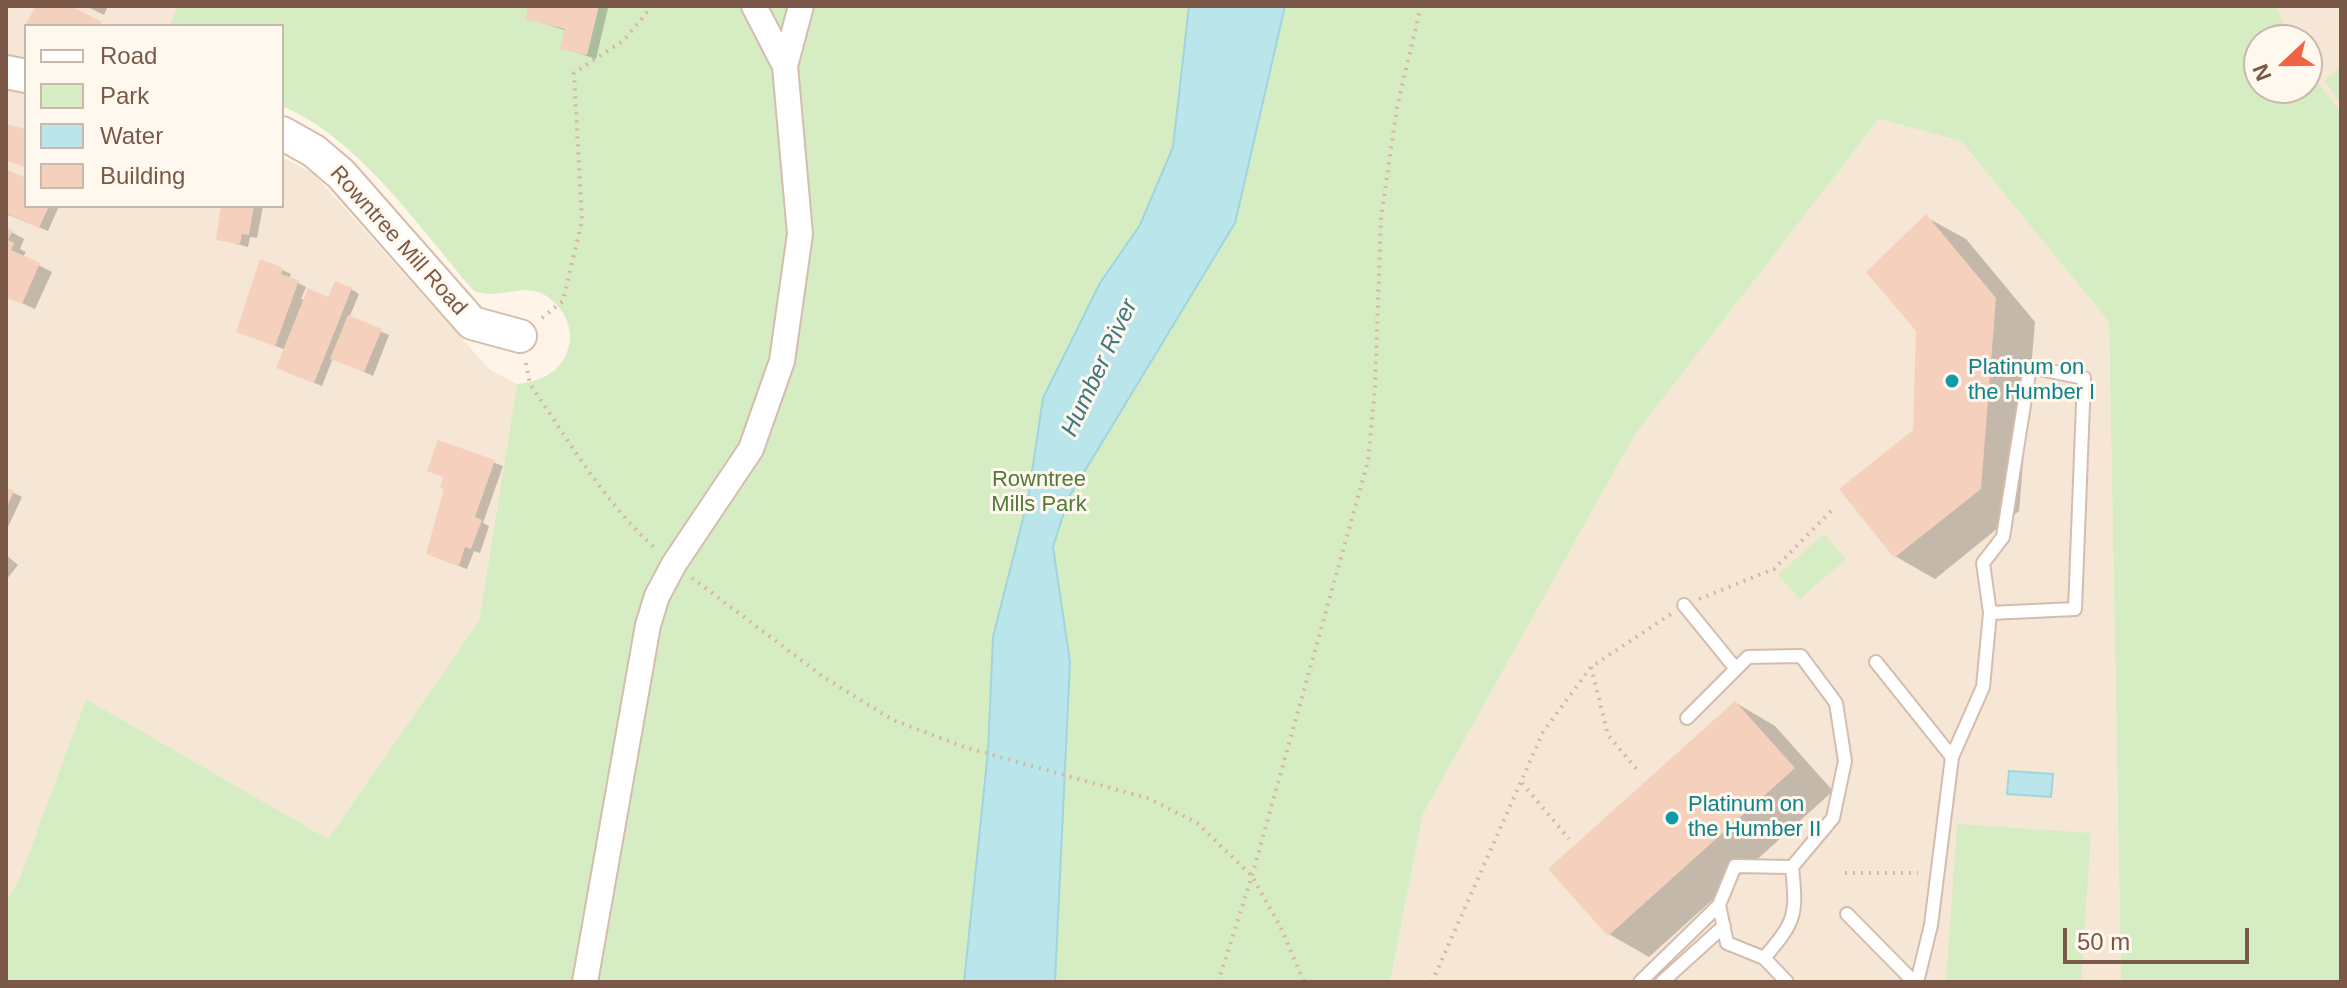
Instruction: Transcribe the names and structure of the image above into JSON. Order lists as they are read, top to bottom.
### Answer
{
  "streets": {
    "street": ["Rowntree Mill Road"]
  },
  "water": ["Humber River"],
  "parks": ["Rowntree Mills Park"],
  "places": ["Platinum on the Humber I", "Platinum on the Humber II"],
  "legend": [
    "Road",
    "Park",
    "Water",
    "Building"
  ],
  "scale_bar": "50 m",
  "north": "left"
}
